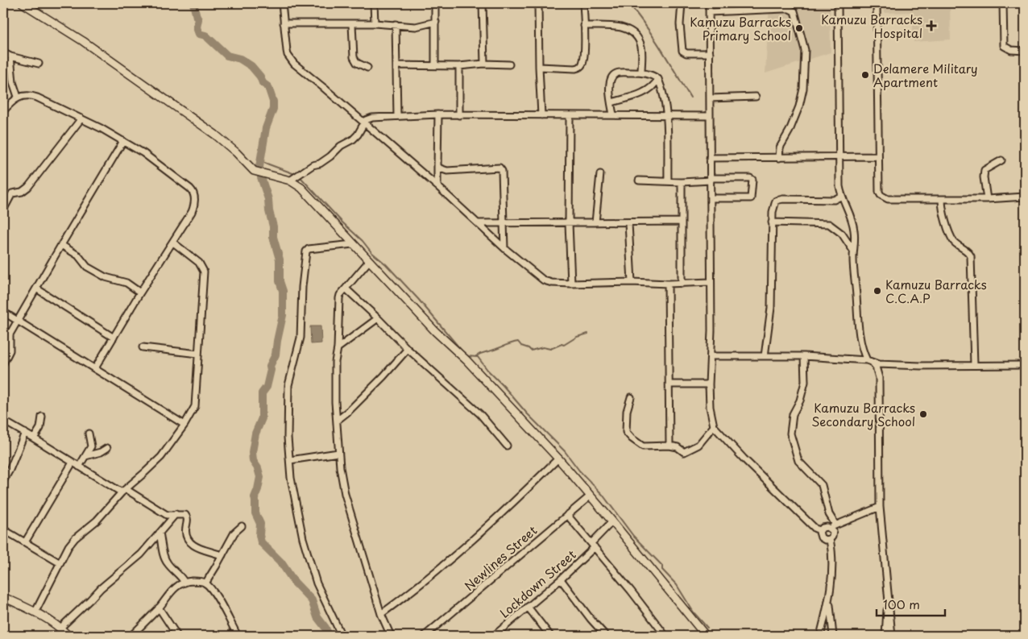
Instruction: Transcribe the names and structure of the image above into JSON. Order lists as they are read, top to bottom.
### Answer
{
  "streets": {
    "street": ["Newlines Street", "Lockdown Street"]
  },
  "places": {
    "health": ["Kamuzu Barracks Hospital"],
    "other": [
      "Kamuzu Barracks Primary School",
      "Delamere Military Apartment",
      "Kamuzu Barracks C.C.A.P",
      "Kamuzu Barracks Secondary School"
    ]
  },
  "scale_bar": "100 m"
}
